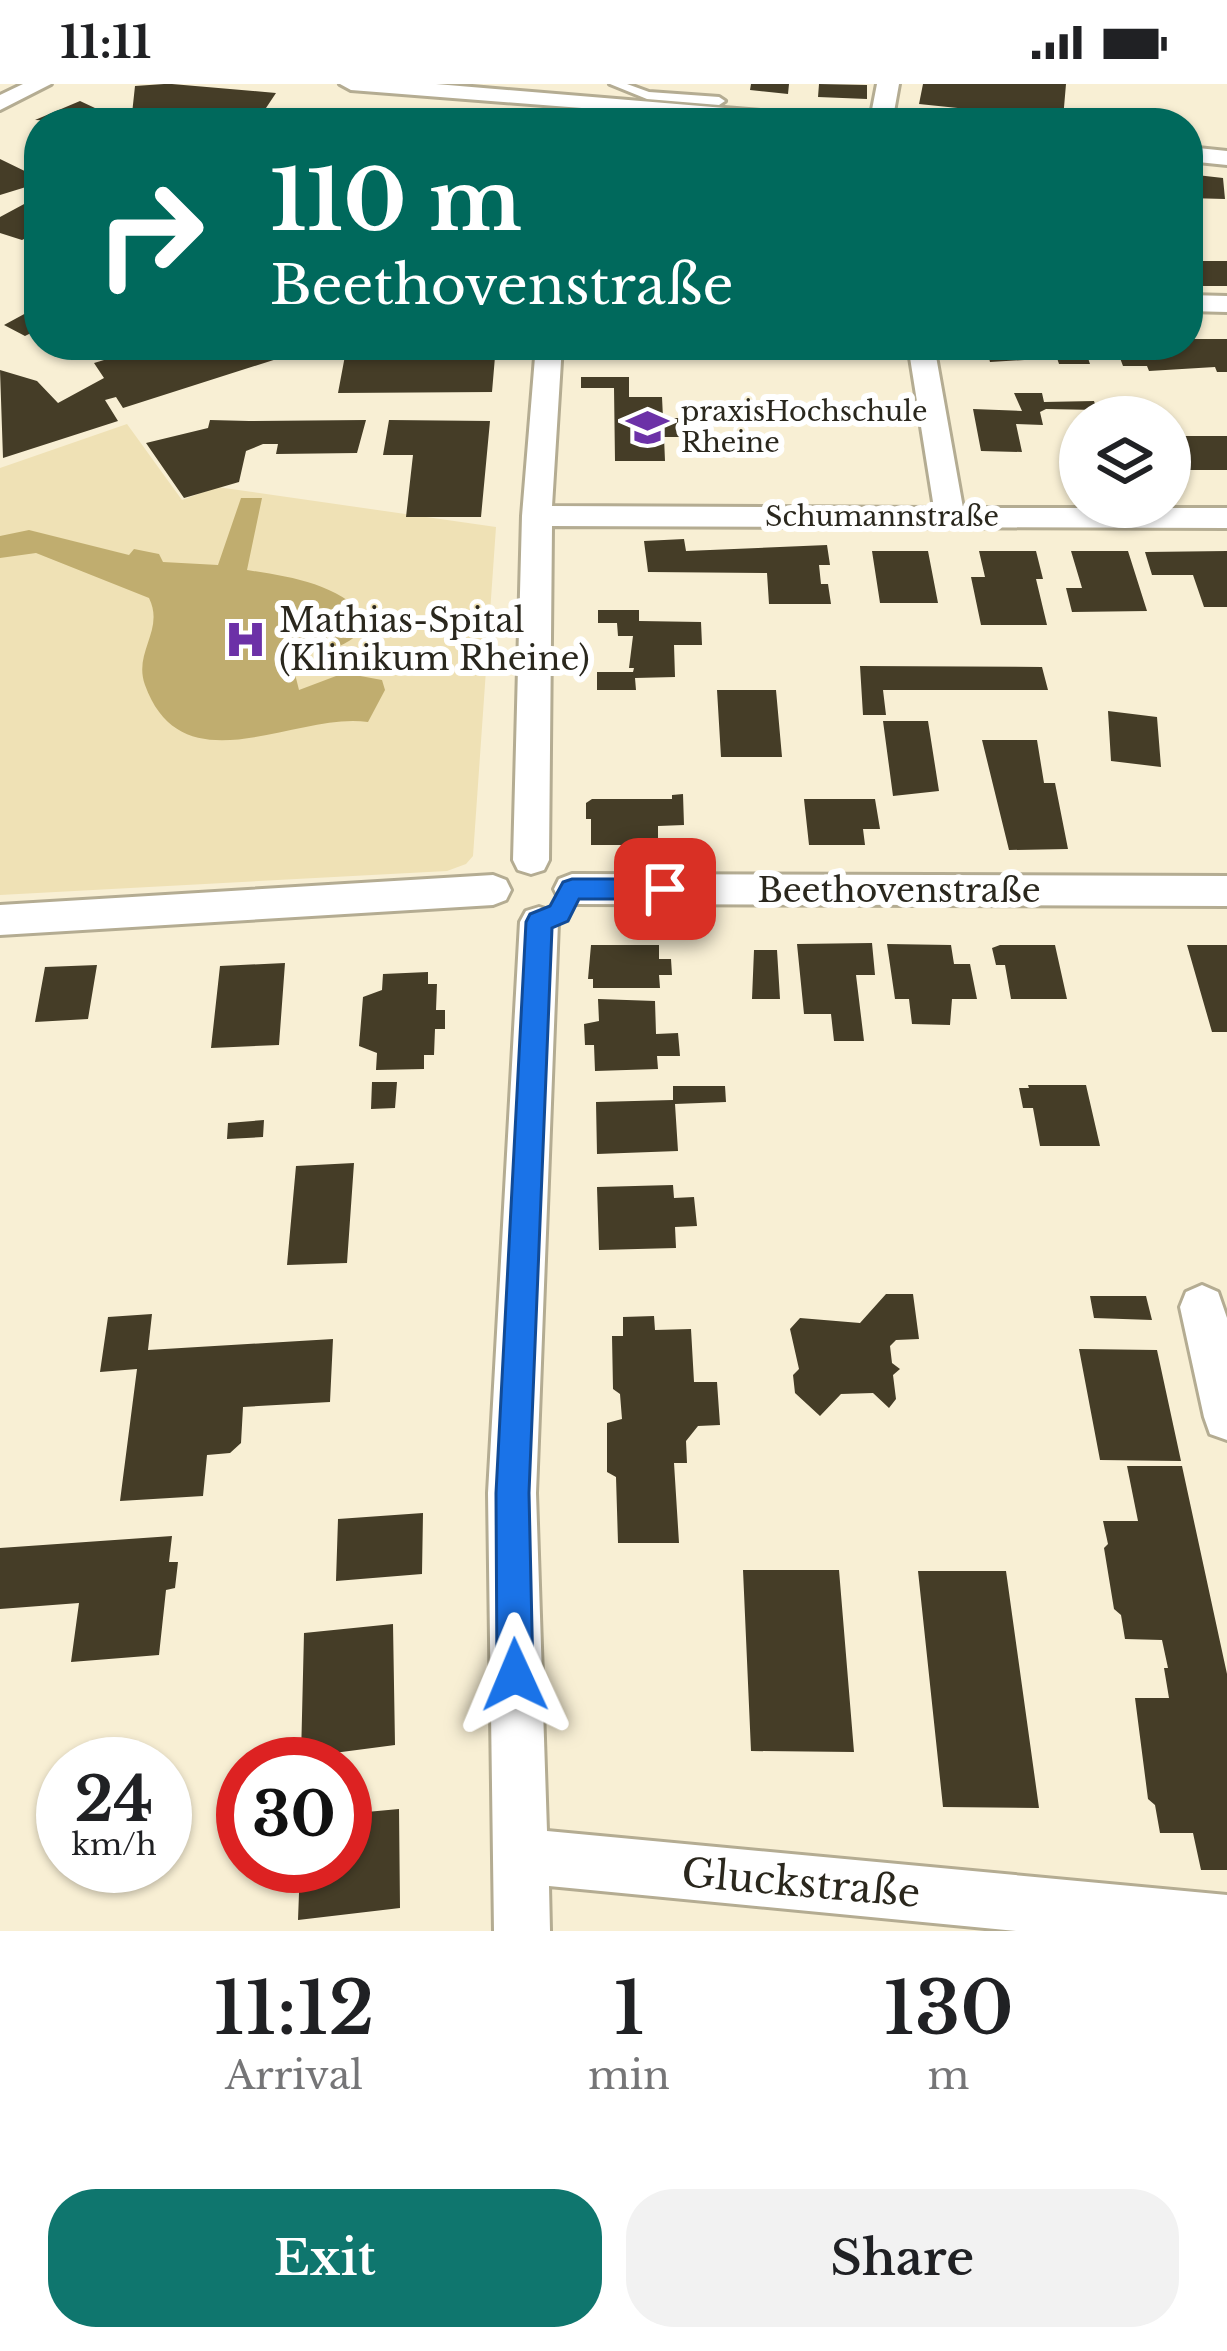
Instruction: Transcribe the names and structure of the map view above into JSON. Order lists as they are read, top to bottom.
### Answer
{
  "streets": {
    "street": ["Schumannstraße", "Beethovenstraße", "Gluckstraße"]
  },
  "places": {
    "school or university": ["praxisHochschule Rheine"],
    "hospital": ["Mathias-Spital (Klinikum Rheine)"]
  },
  "page": {
    "status": "11:11",
    "turn": ["110 m", "Beethovenstraße"],
    "speed": "24 km/h",
    "limit": "30",
    "eta": [
      "11:12",
      "Arrival",
      "1",
      "min",
      "130",
      "m"
    ],
    "buttons": ["Exit", "Share"]
  }
}
